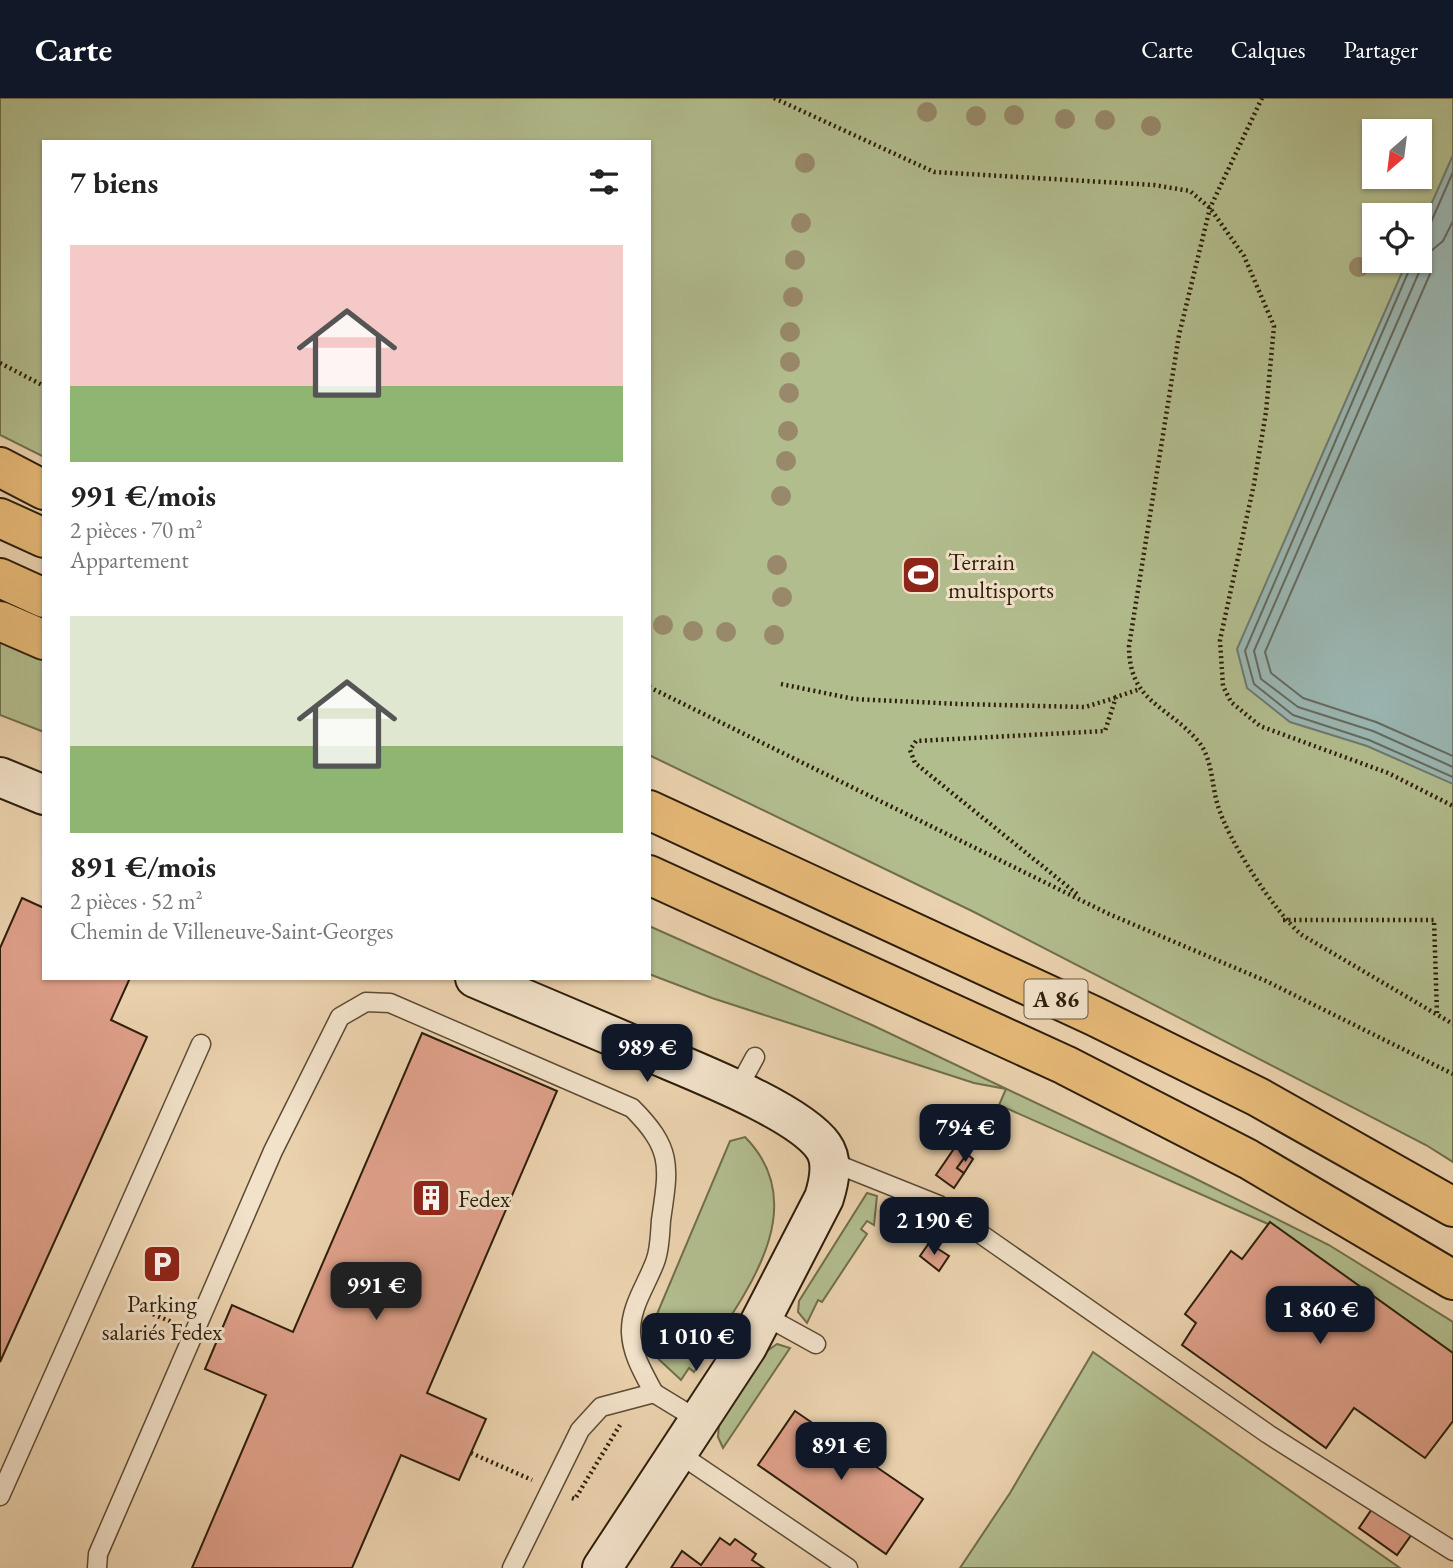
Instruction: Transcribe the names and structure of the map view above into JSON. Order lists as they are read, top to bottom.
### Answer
{
  "streets": {
    "highway": ["A 86"]
  },
  "places": {
    "sports": ["Terrain multisports"],
    "building": ["Fedex"],
    "parking": ["Parking salariés Fedex"]
  },
  "north": "bottom left",
  "page": {
    "header": "Carte",
    "nav": ["Carte", "Calques", "Partager"],
    "heading": "7 biens",
    "list": [
      {
        "name": "991 €/mois",
        "note": "2 pièces · 70 m² · Appartement"
      },
      {
        "name": "891 €/mois",
        "note": "2 pièces · 52 m² · Chemin de Villeneuve-Saint-Georges"
      }
    ],
    "price": [
      "989 €",
      "794 €",
      "2 190 €",
      "991 €",
      "1 860 €",
      "1 010 €",
      "891 €"
    ]
  }
}
